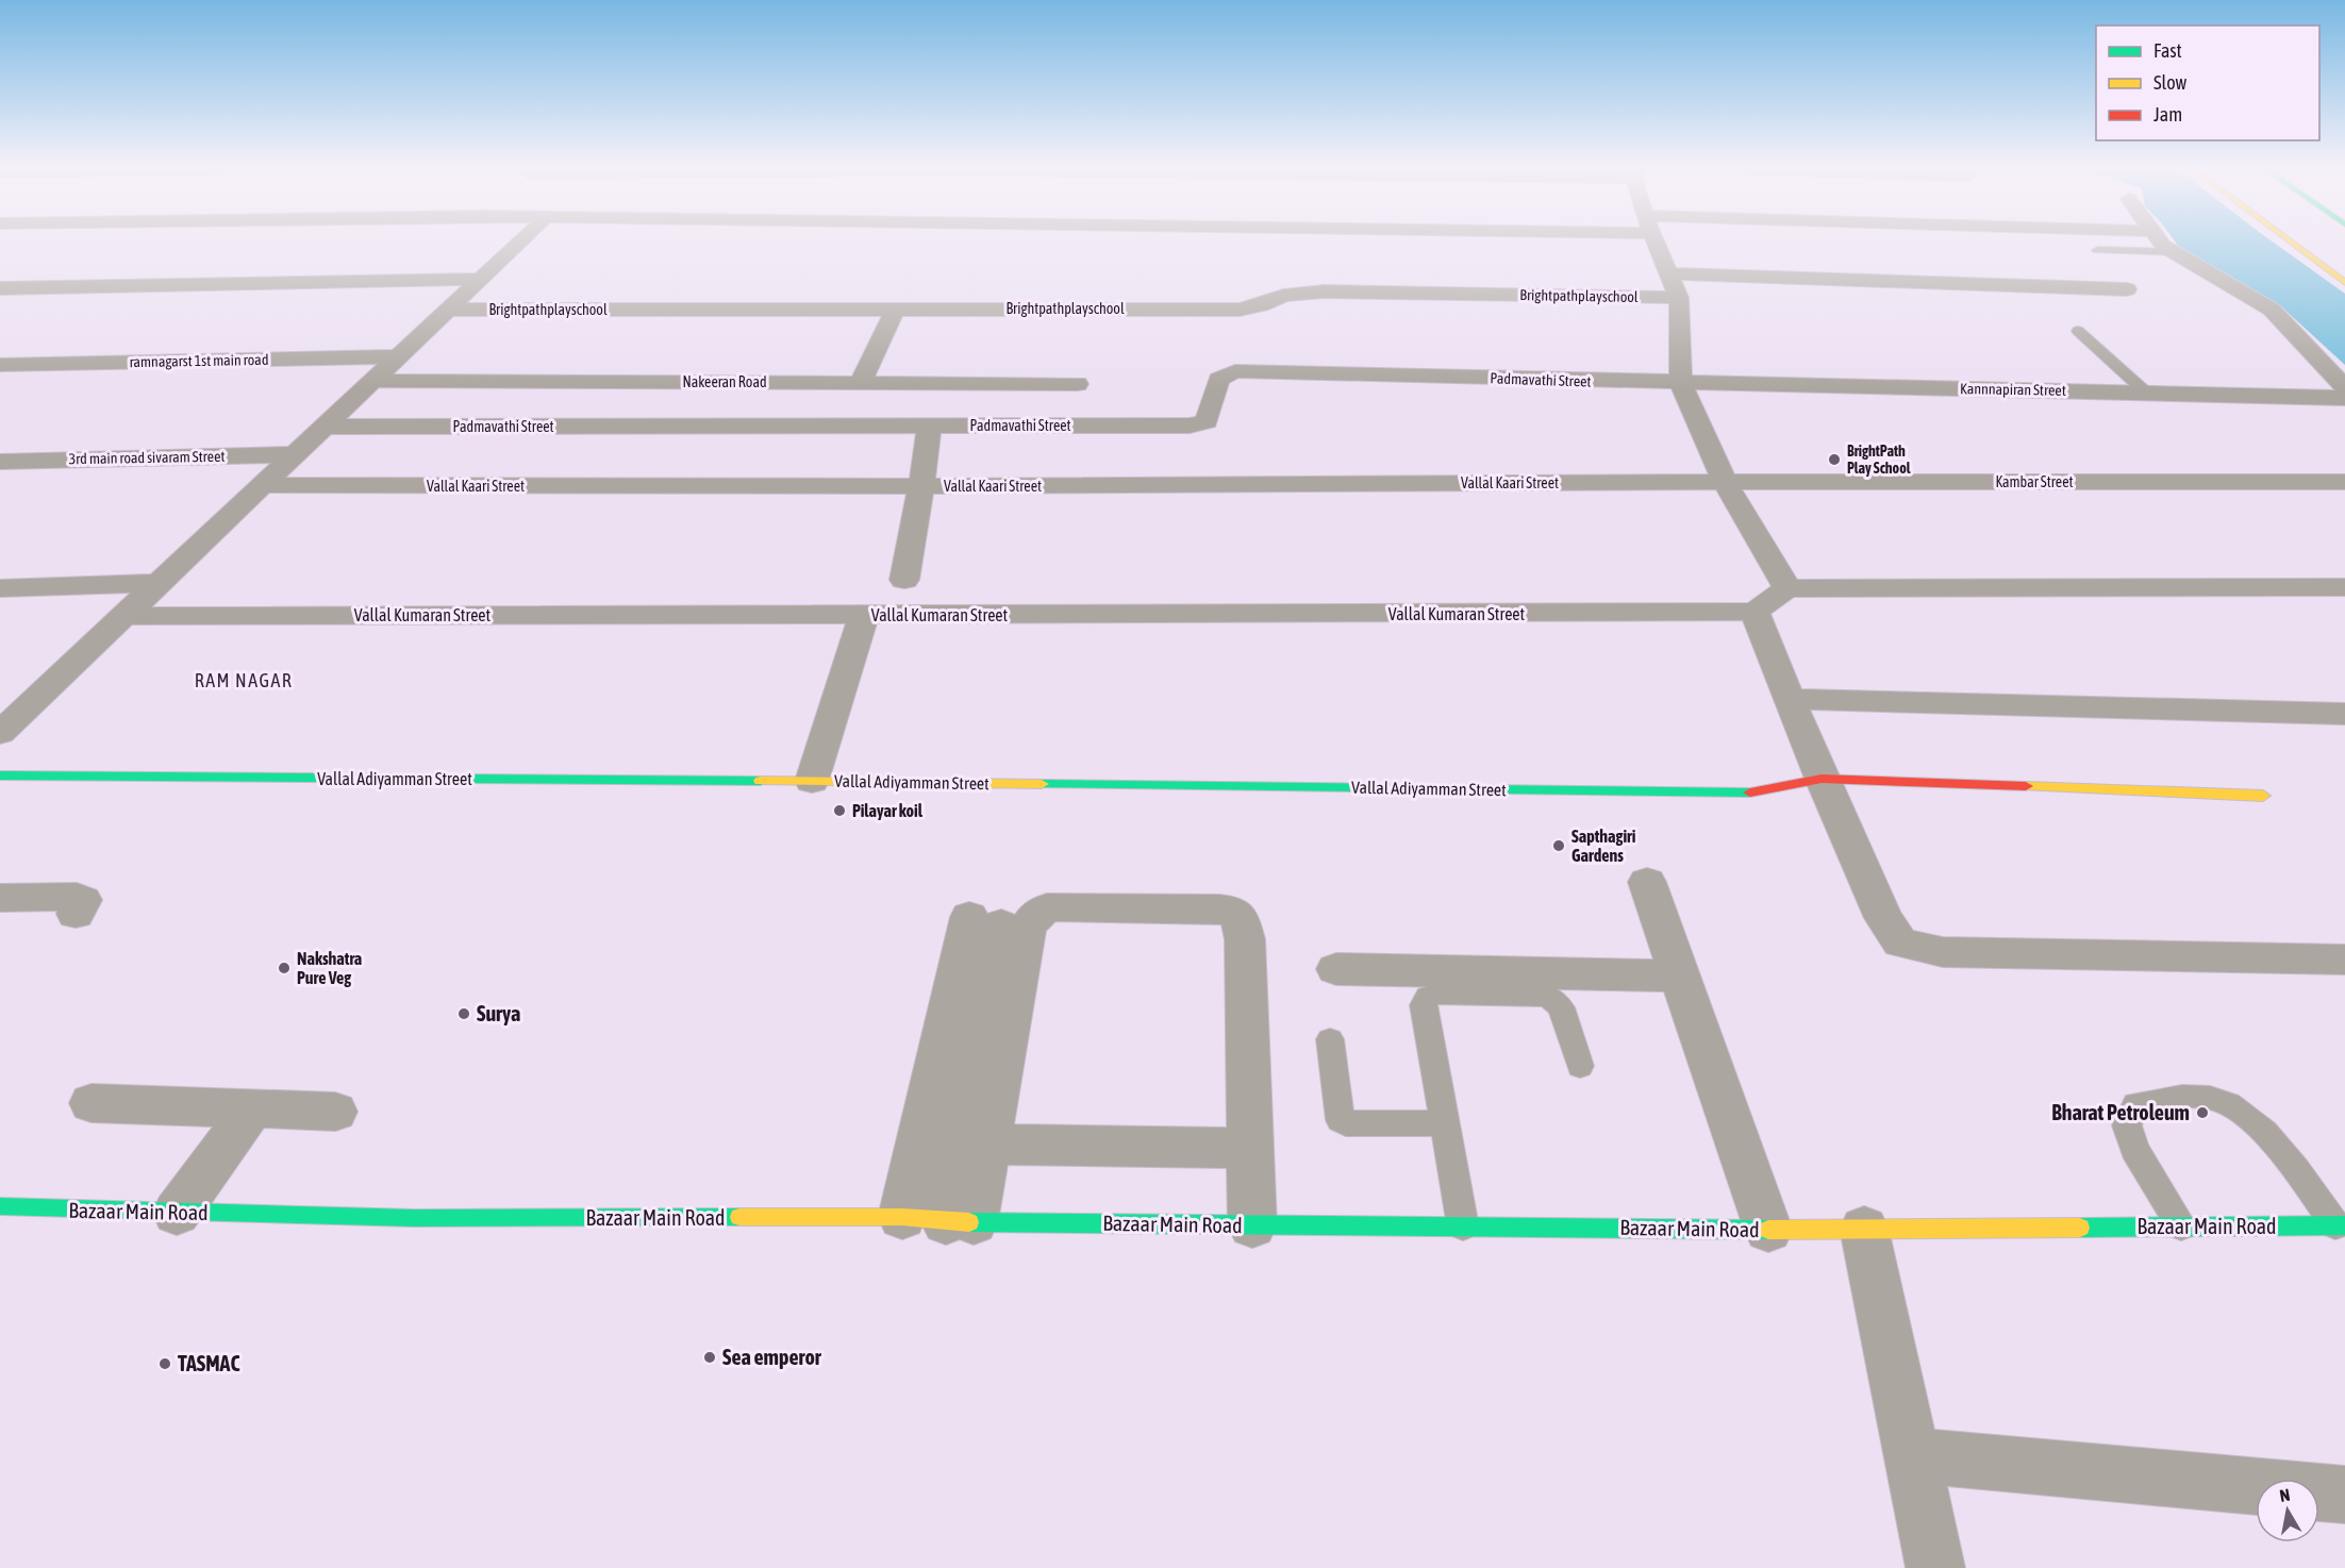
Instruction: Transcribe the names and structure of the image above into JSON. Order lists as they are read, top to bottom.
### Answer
{
  "streets": {
    "main road": ["Vallal Adiyamman Street", "Bazaar Main Road"],
    "street": [
      "Brightpathplayschool",
      "ramnagarst 1st main road",
      "Padmavathi Street",
      "Nakeeran Road",
      "Kannnapiran Street",
      "3rd main road sivaram Street",
      "Kambar Street",
      "Vallal Kaari Street",
      "Vallal Kumaran Street"
    ]
  },
  "crossings": [
    ["Padmavathi Street", "Kannnapiran Street"],
    ["Kambar Street", "Vallal Kaari Street"]
  ],
  "districts": ["RAM NAGAR"],
  "places": [
    "BrightPath Play School",
    "Pilayar koil",
    "Sapthagiri Gardens",
    "Nakshatra Pure Veg",
    "Surya",
    "Bharat Petroleum",
    "Sea emperor",
    "TASMAC"
  ],
  "legend": ["Fast", "Slow", "Jam"],
  "north": "top"
}
